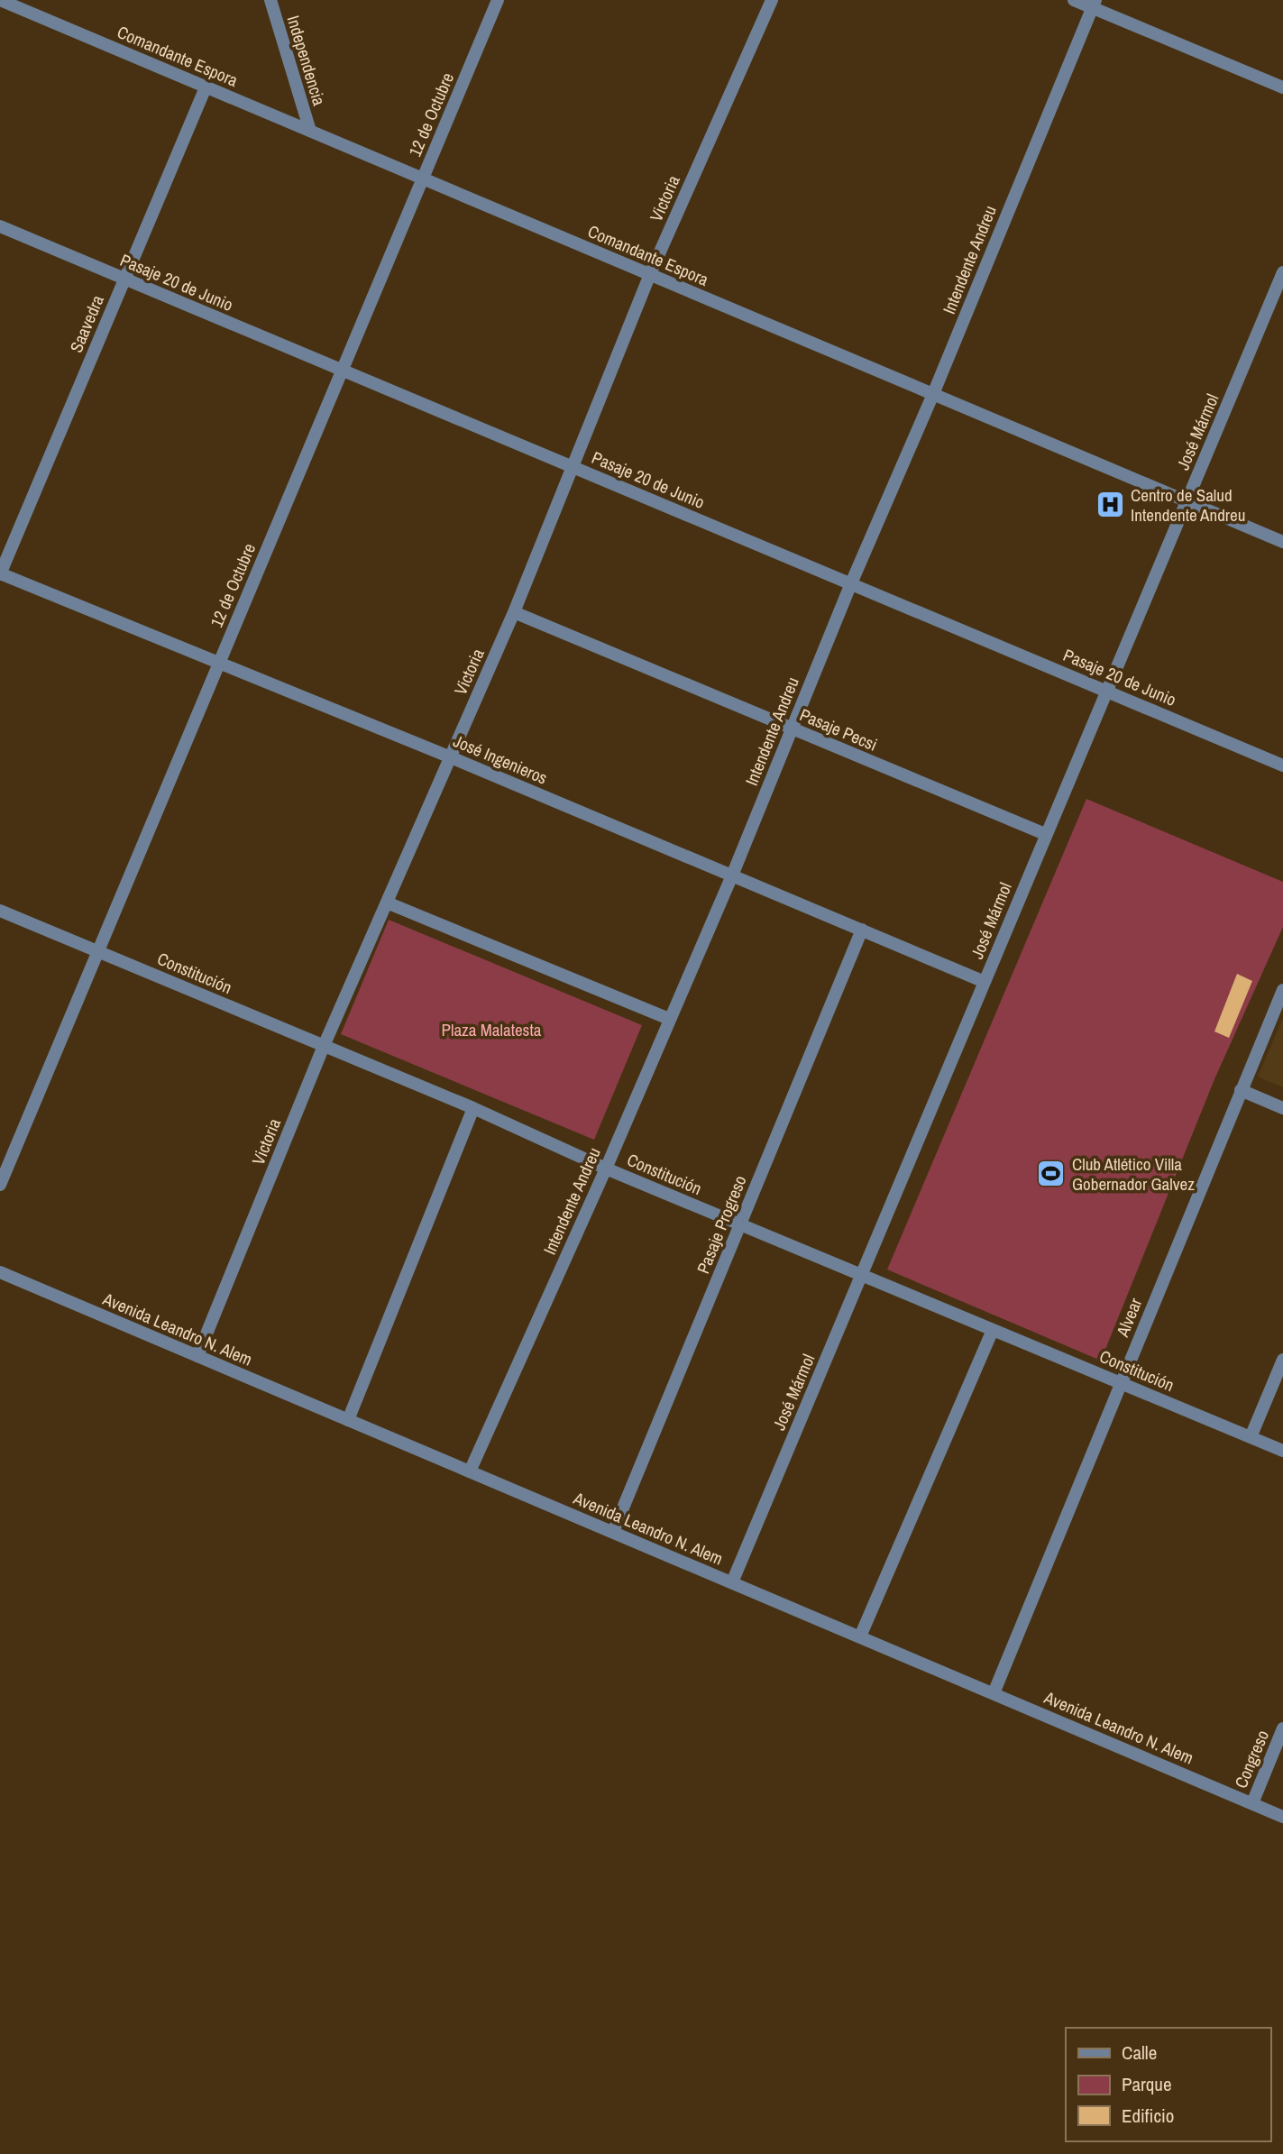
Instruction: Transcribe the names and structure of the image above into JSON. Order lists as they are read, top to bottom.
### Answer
{
  "streets": {
    "street": [
      "Comandante Espora",
      "Independencia",
      "12 de Octubre",
      "Victoria",
      "Intendente Andreu",
      "Pasaje 20 de Junio",
      "Saavedra",
      "José Mármol",
      "Pasaje Pecsi",
      "José Ingenieros",
      "Constitución",
      "Pasaje Progreso",
      "Alvear",
      "Avenida Leandro N. Alem",
      "Congreso"
    ]
  },
  "crossings": [
    ["Comandante Espora", "Independencia"],
    ["Comandante Espora", "12 de Octubre"],
    ["Comandante Espora", "Victoria"],
    ["Comandante Espora", "Intendente Andreu"],
    ["Comandante Espora", "Saavedra"],
    ["Comandante Espora", "José Mármol"],
    ["12 de Octubre", "Pasaje 20 de Junio"],
    ["12 de Octubre", "José Ingenieros"],
    ["12 de Octubre", "Constitución"],
    ["Victoria", "Pasaje 20 de Junio"],
    ["Victoria", "Pasaje Pecsi"],
    ["Victoria", "José Ingenieros"],
    ["Victoria", "Constitución"],
    ["Victoria", "Avenida Leandro N. Alem"],
    ["Intendente Andreu", "Pasaje 20 de Junio"],
    ["Intendente Andreu", "Pasaje Pecsi"],
    ["Intendente Andreu", "José Ingenieros"],
    ["Intendente Andreu", "Constitución"],
    ["Intendente Andreu", "Avenida Leandro N. Alem"],
    ["Pasaje 20 de Junio", "Saavedra"],
    ["Pasaje 20 de Junio", "José Mármol"],
    ["Saavedra", "José Ingenieros"],
    ["José Mármol", "Pasaje Pecsi"],
    ["José Mármol", "José Ingenieros"],
    ["José Mármol", "Constitución"],
    ["José Mármol", "Avenida Leandro N. Alem"],
    ["José Ingenieros", "Pasaje Progreso"],
    ["Constitución", "Pasaje Progreso"],
    ["Constitución", "Alvear"],
    ["Pasaje Progreso", "Avenida Leandro N. Alem"],
    ["Alvear", "Avenida Leandro N. Alem"],
    ["Avenida Leandro N. Alem", "Congreso"]
  ],
  "parks": ["Plaza Malatesta"],
  "places": {
    "hospital": ["Centro de Salud Intendente Andreu"],
    "sports": ["Club Atlético Villa Gobernador Galvez"]
  },
  "legend": ["Calle", "Parque", "Edificio"]
}
